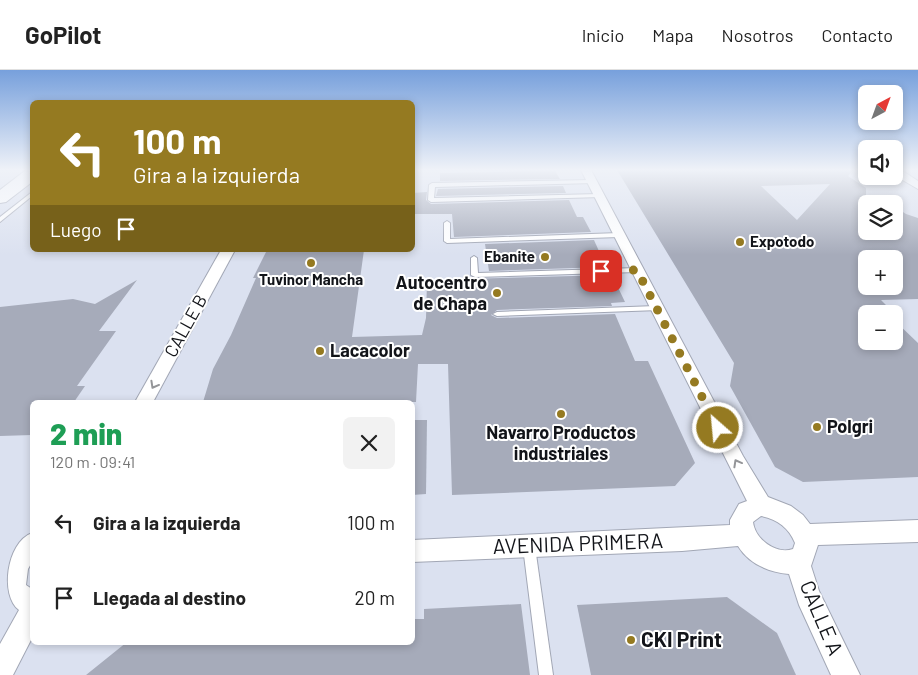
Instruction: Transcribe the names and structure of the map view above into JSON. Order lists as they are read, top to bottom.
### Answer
{
  "streets": {
    "street": ["CALLE B", "AVENIDA PRIMERA", "CALLE A"]
  },
  "crossings": [
    ["AVENIDA PRIMERA", "CALLE A"]
  ],
  "one_way": ["CALLE B"],
  "places": [
    "Expotodo",
    "Ebanite",
    "Tuvinor Mancha",
    "Autocentro de Chapa",
    "Lacacolor",
    "Navarro Productos industriales",
    "Polgri",
    "CKI Print"
  ],
  "north": "top right",
  "page": {
    "header": "GoPilot",
    "nav": [
      "Inicio",
      "Mapa",
      "Nosotros",
      "Contacto"
    ],
    "map_buttons": ["+", "−"],
    "turn": ["100 m", "Gira a la izquierda"],
    "then": "Luego",
    "heading": ["2 min", "120 m · 09:41"],
    "list": [
      {
        "name": "Gira a la izquierda",
        "value": "100 m"
      },
      {
        "name": "Llegada al destino",
        "value": "20 m"
      }
    ]
  }
}
